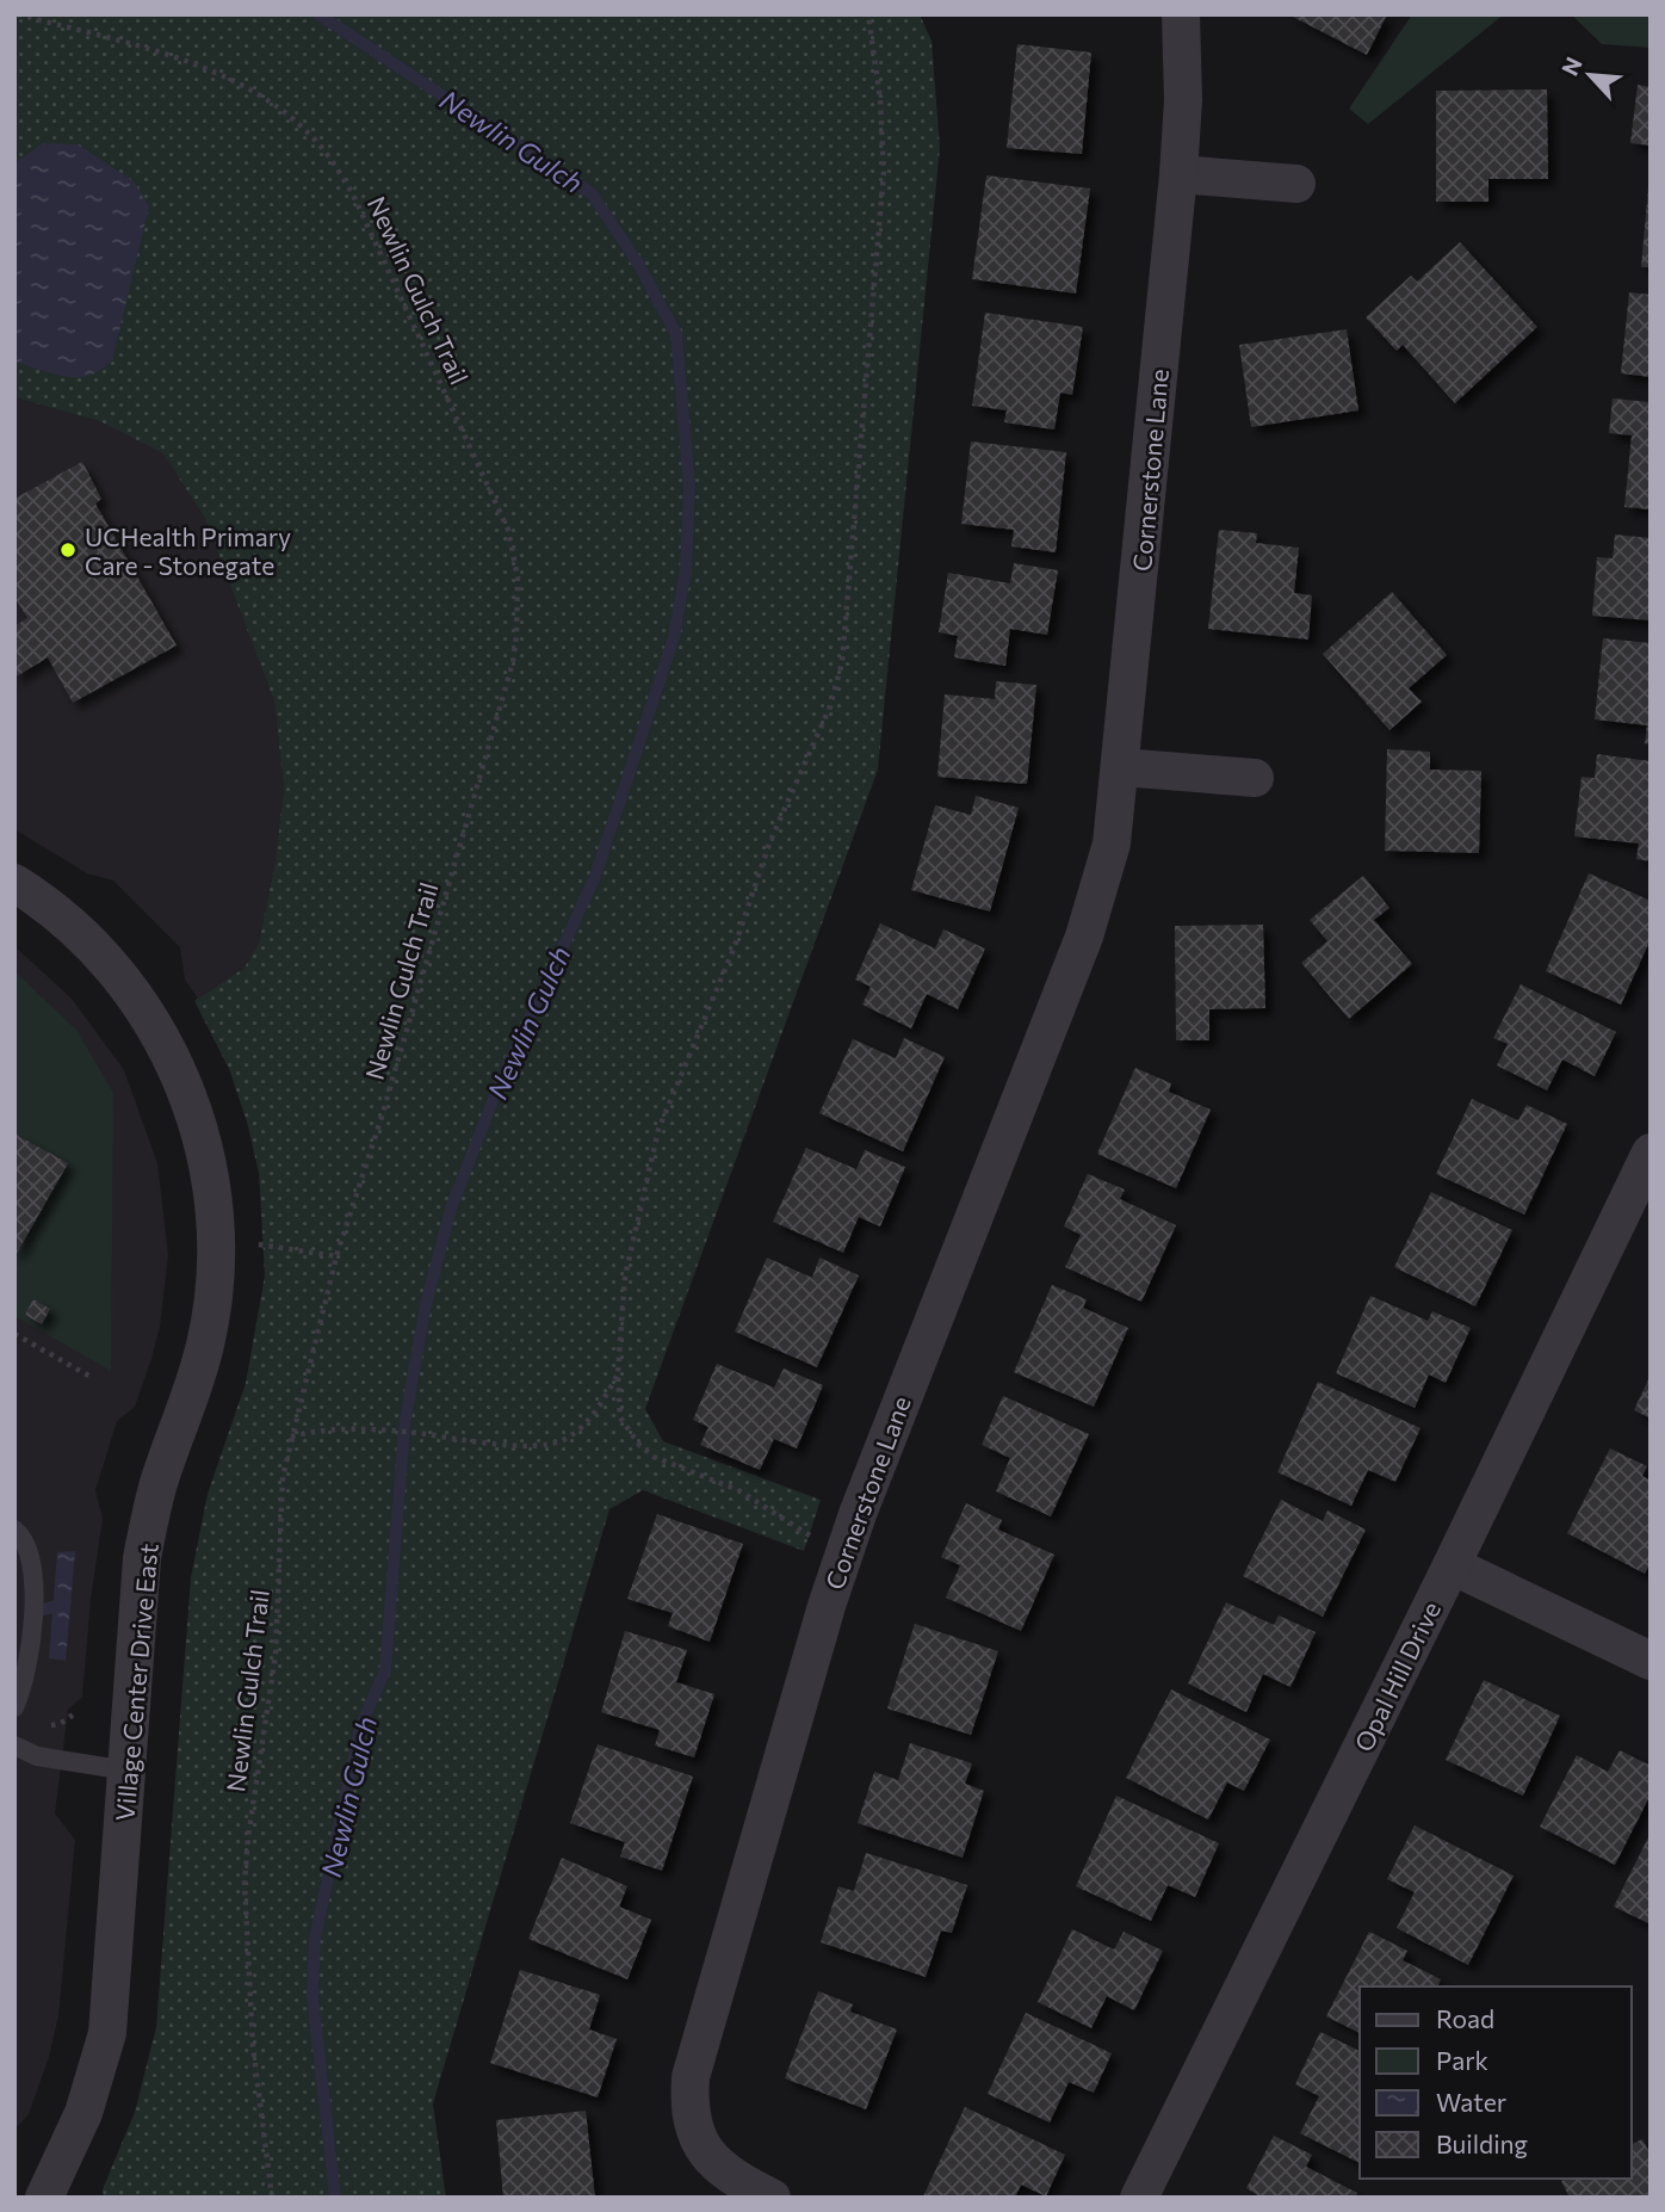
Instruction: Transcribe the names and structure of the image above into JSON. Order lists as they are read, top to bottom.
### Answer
{
  "streets": {
    "street": ["Cornerstone Lane", "Opal Hill Drive", "Village Center Drive East"],
    "path": ["Newlin Gulch Trail"]
  },
  "water": ["Newlin Gulch"],
  "places": ["UCHealth Primary Care - Stonegate"],
  "legend": [
    "Road",
    "Park",
    "Water",
    "Building"
  ],
  "north": "top left"
}
